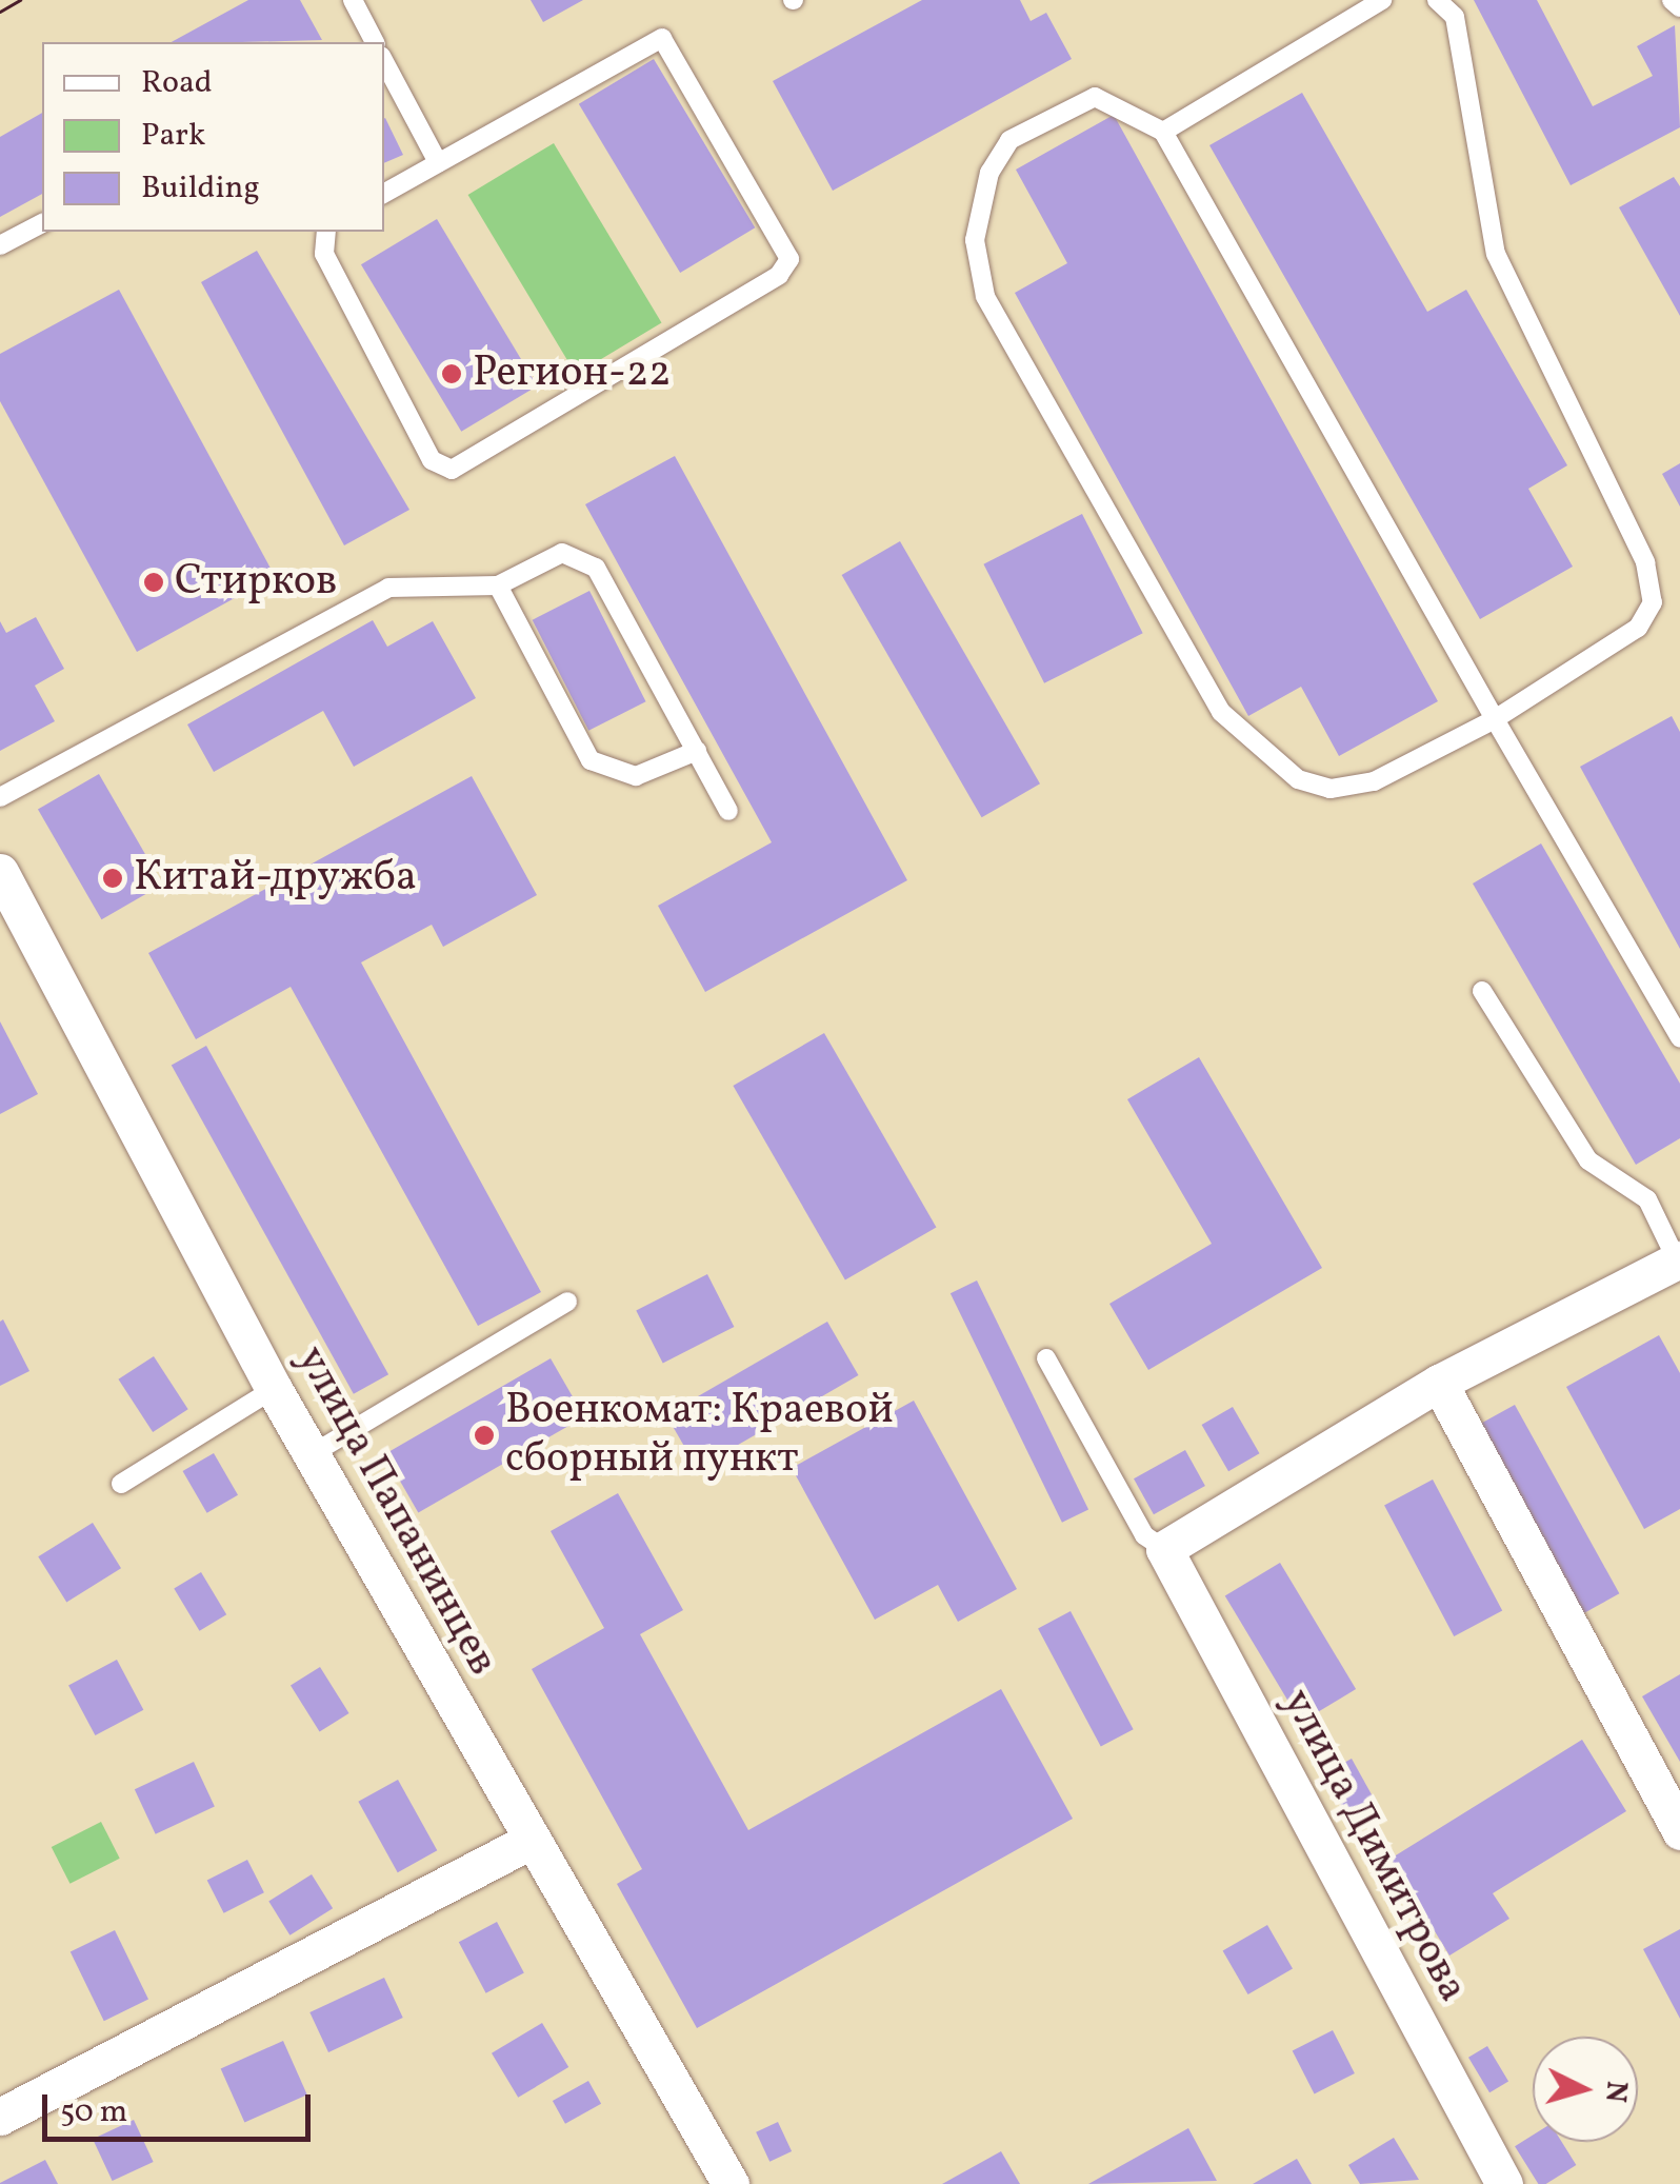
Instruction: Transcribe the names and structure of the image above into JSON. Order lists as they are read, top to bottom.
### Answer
{
  "streets": {
    "street": ["улица Папанинцев", "улица Димитрова"]
  },
  "places": [
    "Регион-22",
    "Стирков",
    "Китай-дружба",
    "Военкомат: Краевой сборный пункт"
  ],
  "legend": ["Road", "Park", "Building"],
  "scale_bar": "50 m",
  "north": "right"
}
